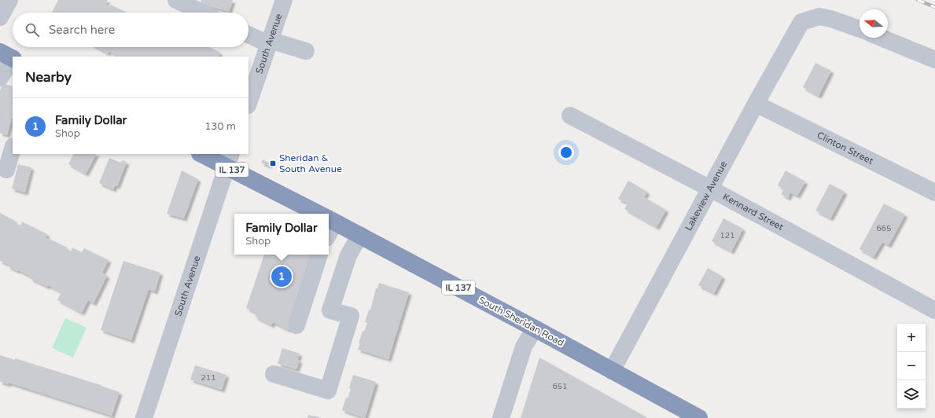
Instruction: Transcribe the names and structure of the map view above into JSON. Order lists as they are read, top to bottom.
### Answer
{
  "streets": {
    "highway": ["IL 137", "South Sheridan Road"],
    "street": [
      "South Avenue",
      "Clinton Street",
      "Lakeview Avenue",
      "Kennard Street"
    ]
  },
  "crossings": [
    ["South Avenue", "South Sheridan Road"],
    ["Clinton Street", "Lakeview Avenue"],
    ["Lakeview Avenue", "Kennard Street"],
    ["Lakeview Avenue", "South Sheridan Road"]
  ],
  "places": {
    "transit": ["Sheridan & South Avenue"]
  },
  "house_numbers": [
    "665",
    "121",
    "211",
    "651"
  ],
  "north": "left",
  "page": {
    "search": "Search here",
    "heading": "Nearby",
    "list": [
      {
        "mark": "1",
        "name": "Family Dollar",
        "note": "Shop",
        "value": "130 m"
      }
    ],
    "popup": ["Family Dollar", "Shop"],
    "pins": "1",
    "map_buttons": ["+", "−"]
  }
}
